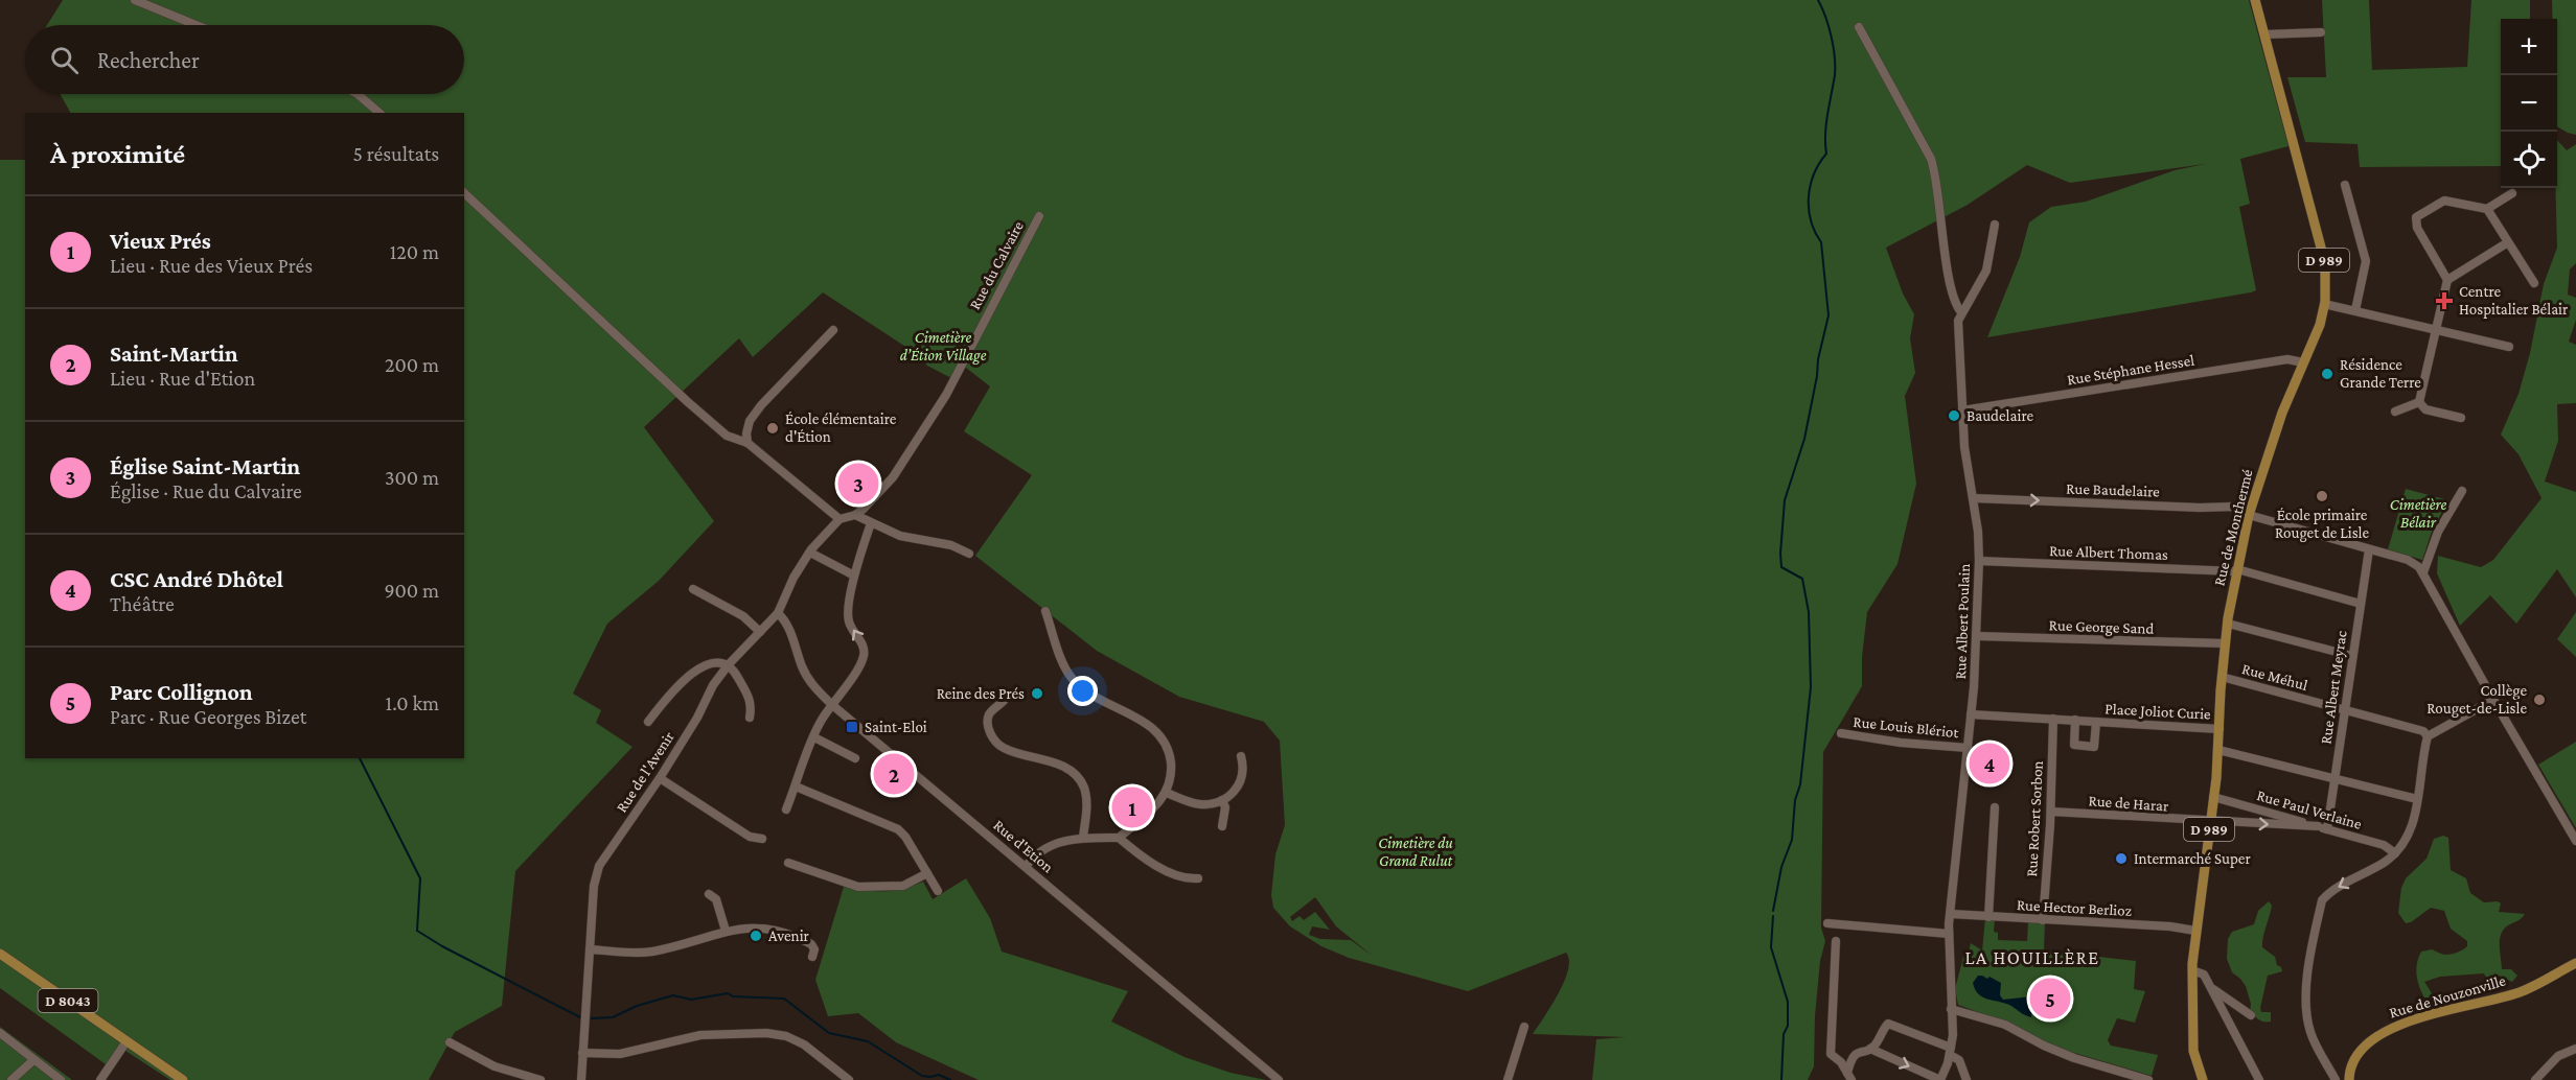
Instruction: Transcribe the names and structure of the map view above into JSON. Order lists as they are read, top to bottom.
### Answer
{
  "streets": {
    "main road": [
      "D 989",
      "Rue de Monthermé",
      "Rue de Nouzonville",
      "D 8043"
    ],
    "street": [
      "Rue du Calvaire",
      "Rue Stéphane Hessel",
      "Rue Baudelaire",
      "Rue Albert Thomas",
      "Rue Albert Poulain",
      "Rue George Sand",
      "Rue Méhul",
      "Rue Albert Meyrac",
      "Place Joliot Curie",
      "Rue Louis Blériot",
      "Rue de l'Avenir",
      "Rue de Harar",
      "Rue Paul Verlaine",
      "Rue Robert Sorbon",
      "Rue d'Etion",
      "Rue Hector Berlioz"
    ]
  },
  "crossings": [
    ["Rue Stéphane Hessel", "Rue de Monthermé"],
    ["Rue Stéphane Hessel", "Rue Albert Poulain"],
    ["Rue Baudelaire", "Rue de Monthermé"],
    ["Rue Baudelaire", "Rue Albert Poulain"],
    ["Rue Baudelaire", "Rue Albert Meyrac"],
    ["Rue de Monthermé", "Rue Albert Thomas"],
    ["Rue de Monthermé", "Rue George Sand"],
    ["Rue de Monthermé", "Rue Méhul"],
    ["Rue de Monthermé", "Place Joliot Curie"],
    ["Rue de Monthermé", "Rue de Harar"],
    ["Rue de Monthermé", "Rue Paul Verlaine"],
    ["Rue de Monthermé", "Rue Hector Berlioz"],
    ["Rue Albert Thomas", "Rue Albert Poulain"],
    ["Rue Albert Thomas", "Rue Albert Meyrac"],
    ["Rue Albert Poulain", "Rue George Sand"],
    ["Rue Albert Poulain", "Place Joliot Curie"],
    ["Rue Albert Poulain", "Rue Louis Blériot"],
    ["Rue Albert Poulain", "Rue Hector Berlioz"],
    ["Rue Méhul", "Rue Albert Meyrac"],
    ["Rue Albert Meyrac", "Rue Paul Verlaine"],
    ["Place Joliot Curie", "Rue Robert Sorbon"],
    ["Rue de l'Avenir", "Rue d'Etion"],
    ["Rue de Harar", "Rue Paul Verlaine"],
    ["Rue de Harar", "Rue Robert Sorbon"],
    ["Rue Robert Sorbon", "Rue Hector Berlioz"]
  ],
  "one_way": ["Rue Baudelaire"],
  "districts": ["LA HOUILLÈRE"],
  "parks": ["Cimetière d’Étion Village", "Cimetière Bélair", "Cimetière du Grand Rulut"],
  "places": {
    "health": ["Centre Hospitalier Bélair"],
    "other": [
      "Résidence Grande Terre",
      "Baudelaire",
      "École élémentaire d'Étion",
      "École primaire Rouget de Lisle",
      "Reine des Prés",
      "Collège Rouget-de-Lisle",
      "Intermarché Super",
      "Avenir"
    ],
    "transit": ["Saint-Eloi"]
  },
  "page": {
    "map_buttons": ["+", "−"],
    "search": "Rechercher",
    "heading": ["À proximité", "5 résultats"],
    "list": [
      {
        "mark": "1",
        "name": "Vieux Prés",
        "note": "Lieu · Rue des Vieux Prés",
        "value": "120 m"
      },
      {
        "mark": "2",
        "name": "Saint-Martin",
        "note": "Lieu · Rue d'Etion",
        "value": "200 m"
      },
      {
        "mark": "3",
        "name": "Église Saint-Martin",
        "note": "Église · Rue du Calvaire",
        "value": "300 m"
      },
      {
        "mark": "4",
        "name": "CSC André Dhôtel",
        "note": "Théâtre",
        "value": "900 m"
      },
      {
        "mark": "5",
        "name": "Parc Collignon",
        "note": "Parc · Rue Georges Bizet",
        "value": "1.0 km"
      }
    ],
    "pins": [
      "3",
      "4",
      "2",
      "1",
      "5"
    ]
  }
}
